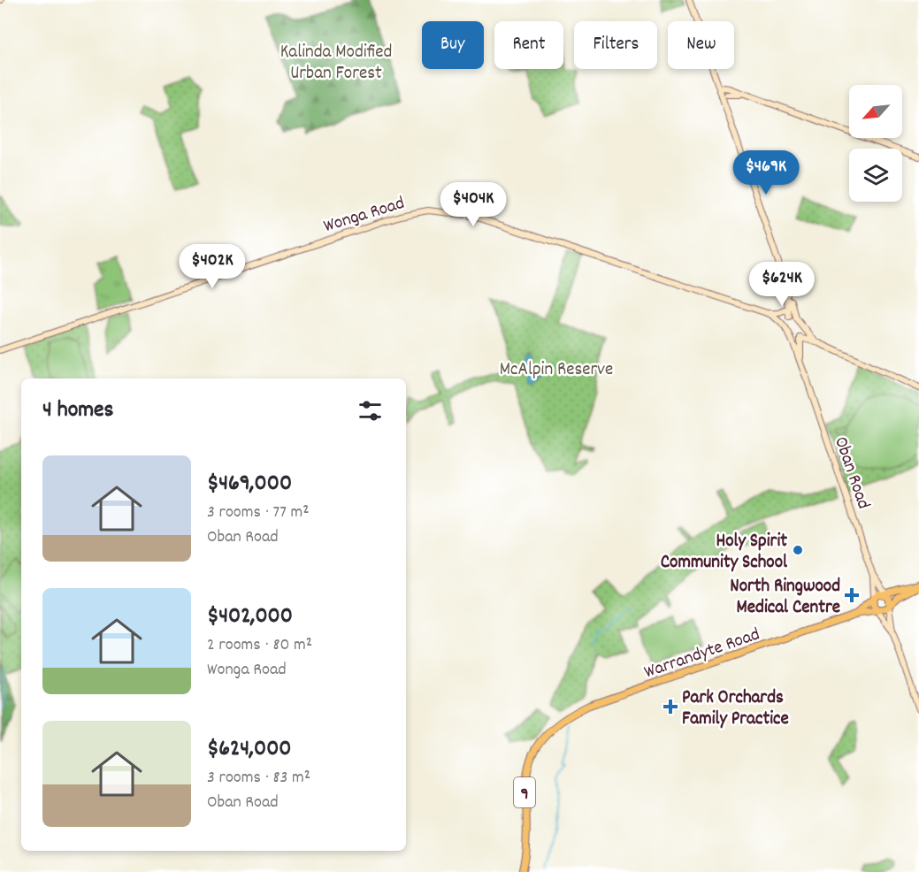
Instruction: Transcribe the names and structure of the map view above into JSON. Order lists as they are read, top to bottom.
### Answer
{
  "streets": {
    "main road": [
      "Wonga Road",
      "Oban Road",
      "Warrandyte Road",
      "9"
    ]
  },
  "crossings": [
    ["Wonga Road", "Oban Road"],
    ["Oban Road", "Warrandyte Road"],
    ["Oban Road", "9"],
    ["Warrandyte Road", "9"]
  ],
  "parks": ["Kalinda Modified Urban Forest", "McAlpin Reserve"],
  "places": {
    "other": ["Holy Spirit Community School"],
    "health": ["North Ringwood Medical Centre", "Park Orchards Family Practice"]
  },
  "north": "bottom left",
  "page": {
    "chip": [
      "Buy",
      "Rent",
      "Filters",
      "New"
    ],
    "price": [
      "$469K",
      "$404K",
      "$402K",
      "$624K"
    ],
    "heading": "4 homes",
    "list": [
      {
        "name": "$469,000",
        "note": "3 rooms · 77 m² · Oban Road"
      },
      {
        "name": "$402,000",
        "note": "2 rooms · 80 m² · Wonga Road"
      },
      {
        "name": "$624,000",
        "note": "3 rooms · 83 m² · Oban Road"
      }
    ]
  }
}
